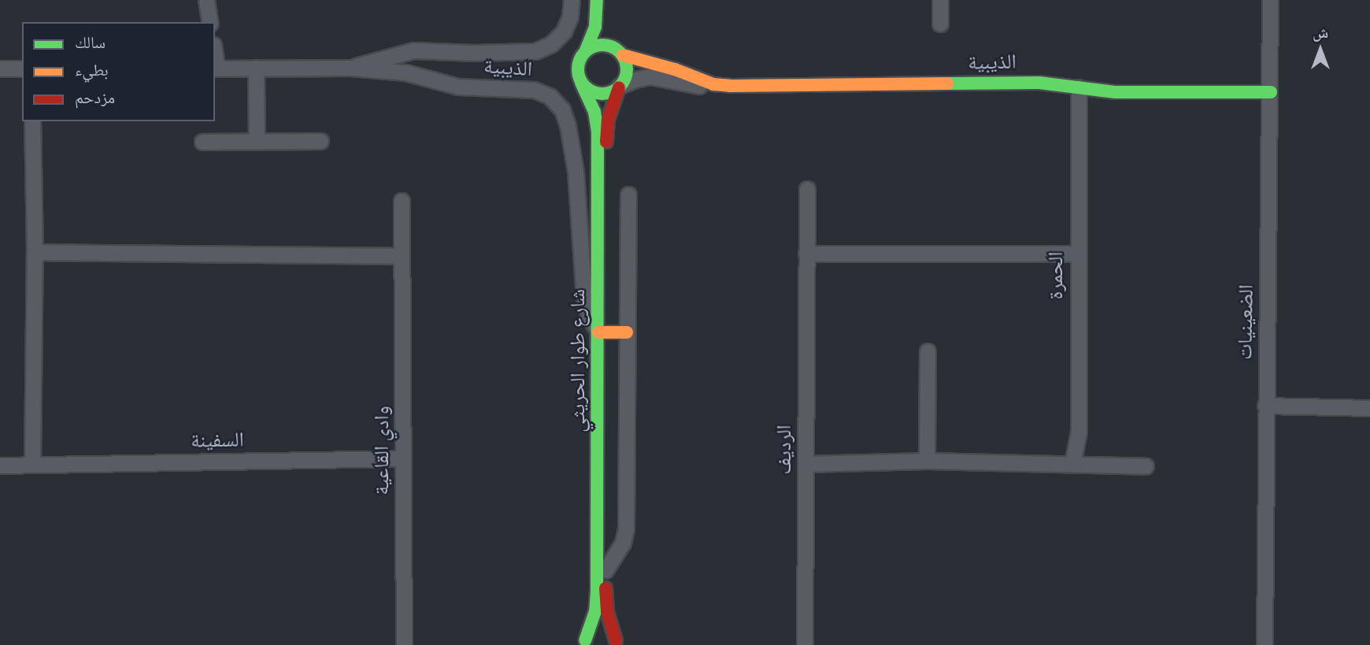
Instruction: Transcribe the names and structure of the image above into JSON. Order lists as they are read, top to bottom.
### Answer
{
  "streets": {
    "street": [
      "الذيبية",
      "الحمرة",
      "الضعينيات",
      "شارع طوار الحريثي",
      "السفينة",
      "الرديف",
      "وادي القاعية"
    ]
  },
  "crossings": [
    ["الذيبية", "الحمرة"],
    ["الذيبية", "الضعينيات"],
    ["الذيبية", "شارع طوار الحريثي"],
    ["السفينة", "وادي القاعية"]
  ],
  "legend": ["سالك", "بطيء", "مزدحم"],
  "north": "top"
}
